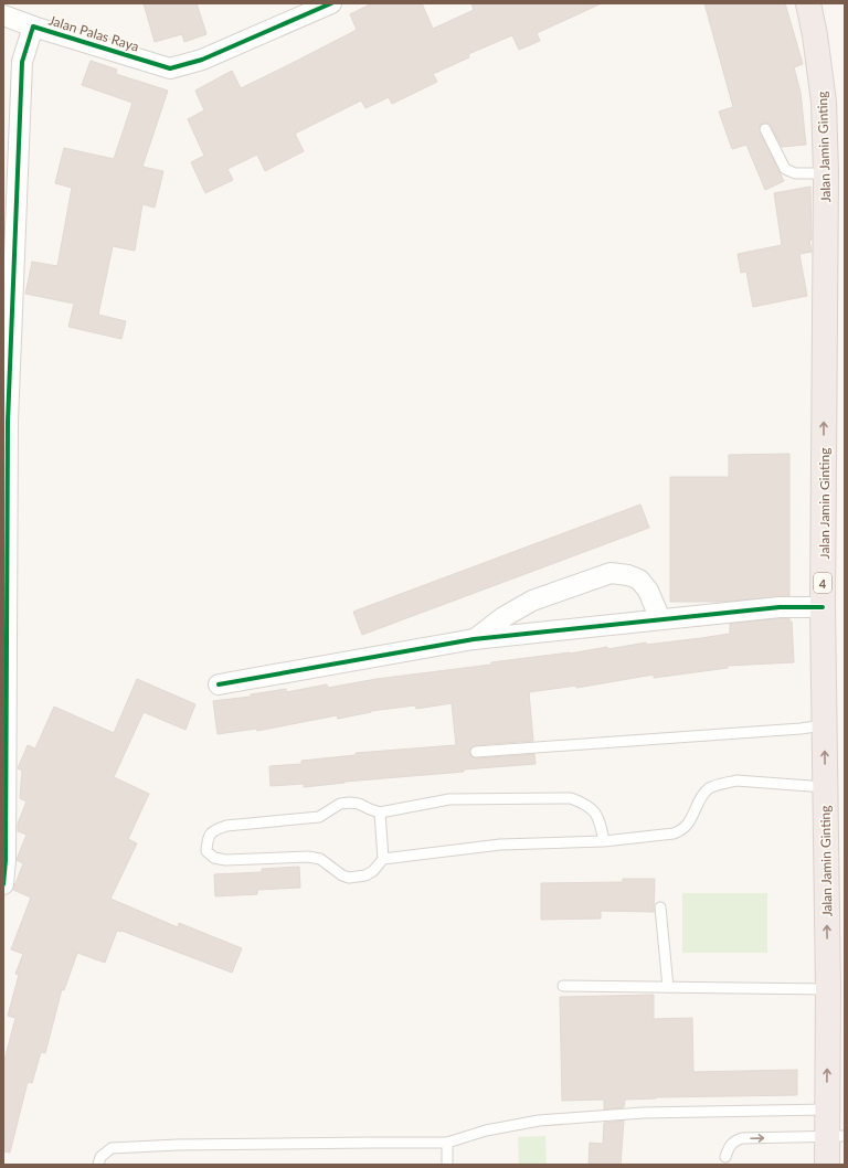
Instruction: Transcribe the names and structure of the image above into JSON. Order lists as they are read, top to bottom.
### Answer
{
  "streets": {
    "highway": ["Jalan Jamin Ginting", "4"],
    "street": ["Jalan Palas Raya"]
  },
  "one_way": ["Jalan Jamin Ginting"]
}
